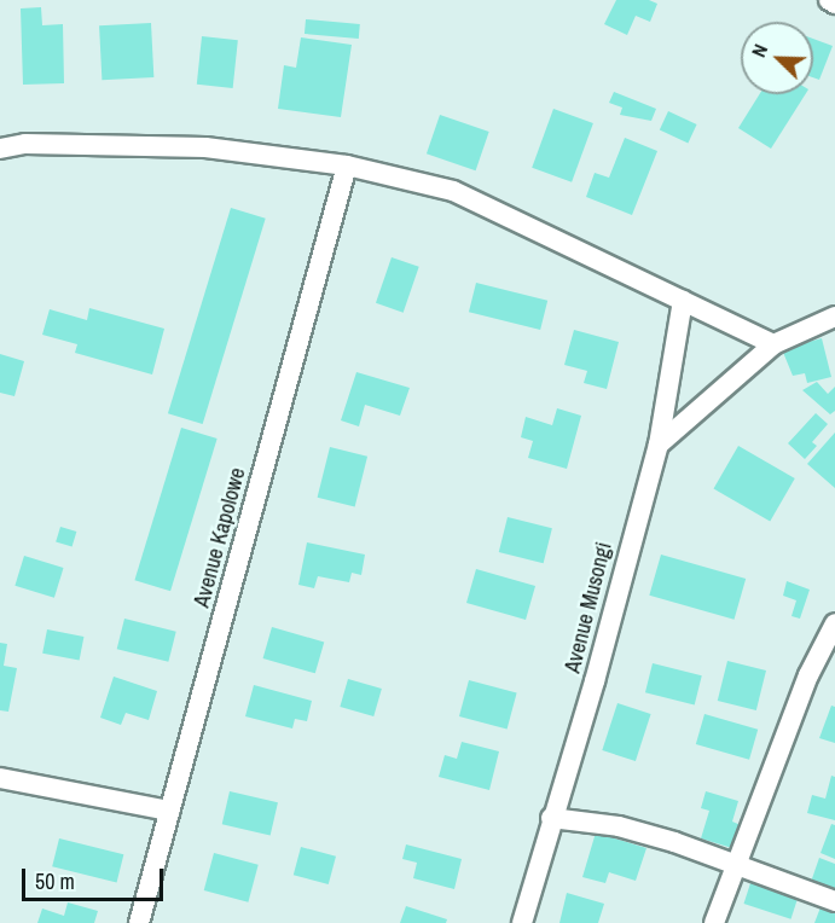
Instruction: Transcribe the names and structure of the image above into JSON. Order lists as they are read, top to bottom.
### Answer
{
  "streets": {
    "street": ["Avenue Kapolowe", "Avenue Musongi"]
  },
  "scale_bar": "50 m",
  "north": "top left"
}
